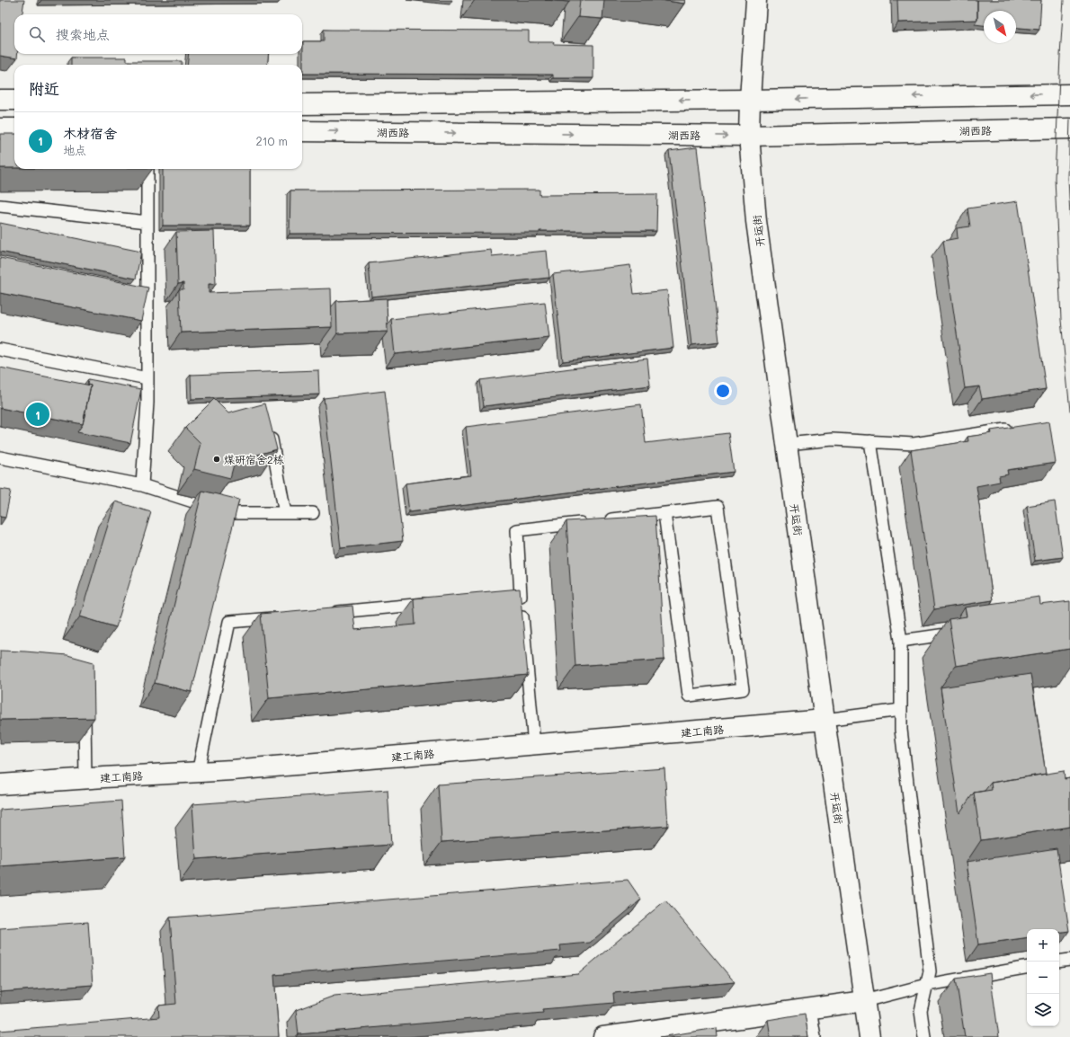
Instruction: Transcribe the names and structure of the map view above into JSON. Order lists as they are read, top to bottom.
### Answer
{
  "streets": {
    "main road": ["湖西路", "开运街", "建工南路"]
  },
  "crossings": [
    ["湖西路", "开运街"],
    ["开运街", "建工南路"]
  ],
  "places": ["煤研宿舍2栋"],
  "north": "bottom right",
  "page": {
    "search": "搜索地点",
    "heading": "附近",
    "list": [
      {
        "mark": "1",
        "name": "木材宿舍",
        "note": "地点",
        "value": "210 m"
      }
    ],
    "pins": "1",
    "map_buttons": ["+", "−"]
  }
}
